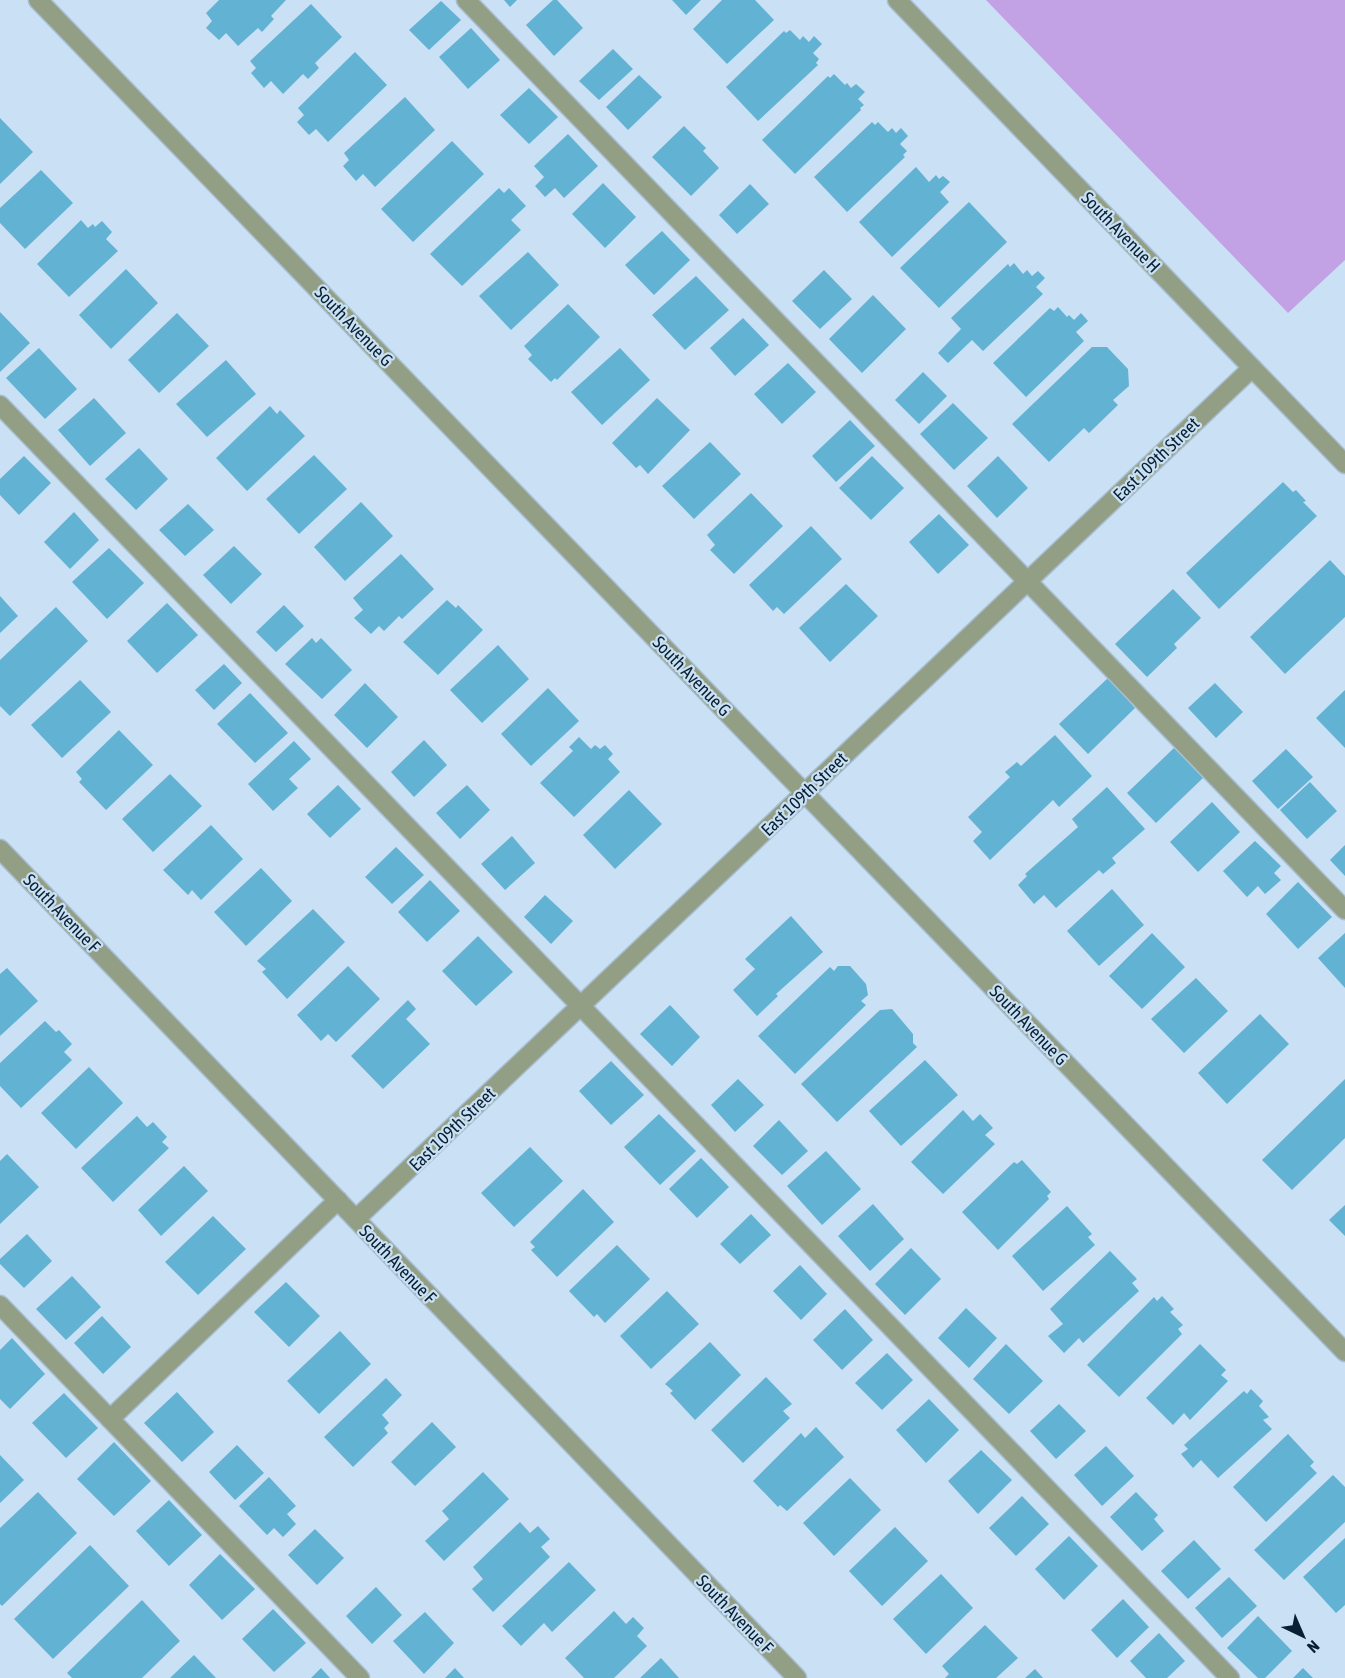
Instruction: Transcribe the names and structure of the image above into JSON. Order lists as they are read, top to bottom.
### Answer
{
  "streets": {
    "street": [
      "South Avenue H",
      "South Avenue G",
      "East 109th Street",
      "South Avenue F"
    ]
  },
  "crossings": [
    ["South Avenue H", "East 109th Street"],
    ["South Avenue G", "East 109th Street"],
    ["East 109th Street", "South Avenue F"]
  ],
  "north": "bottom right"
}
